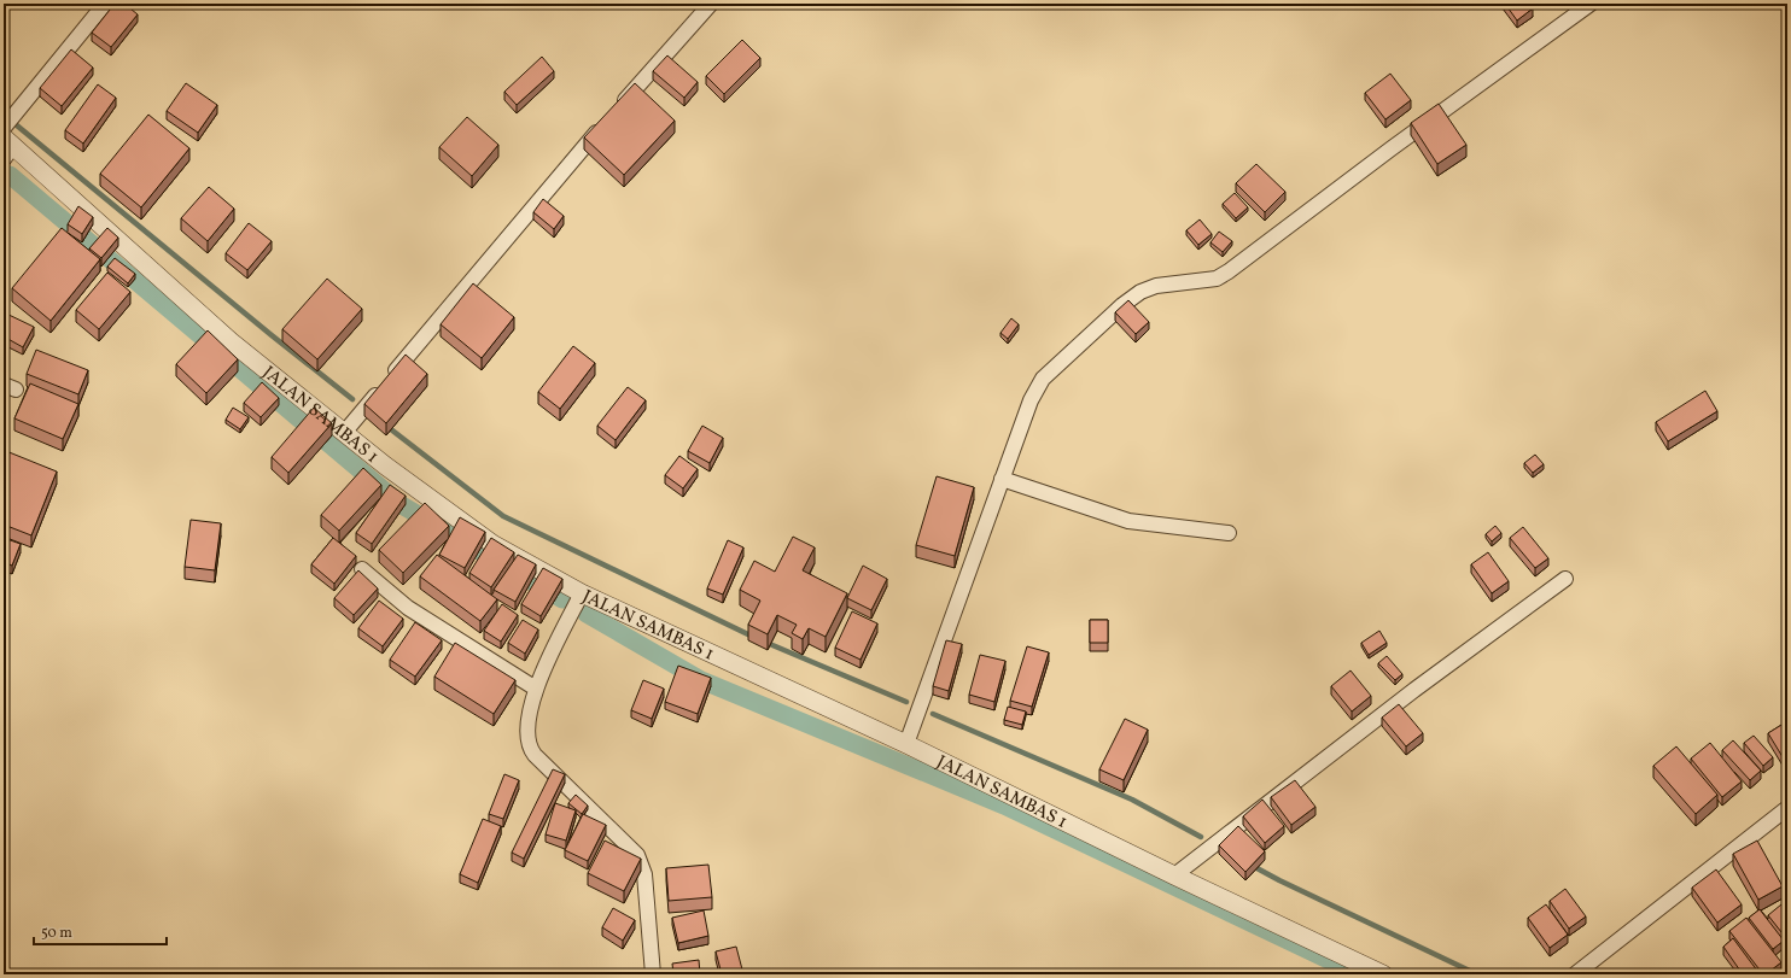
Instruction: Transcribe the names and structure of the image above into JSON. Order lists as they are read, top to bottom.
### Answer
{
  "streets": {
    "street": ["JALAN SAMBAS 1"]
  },
  "scale_bar": "50 m"
}
